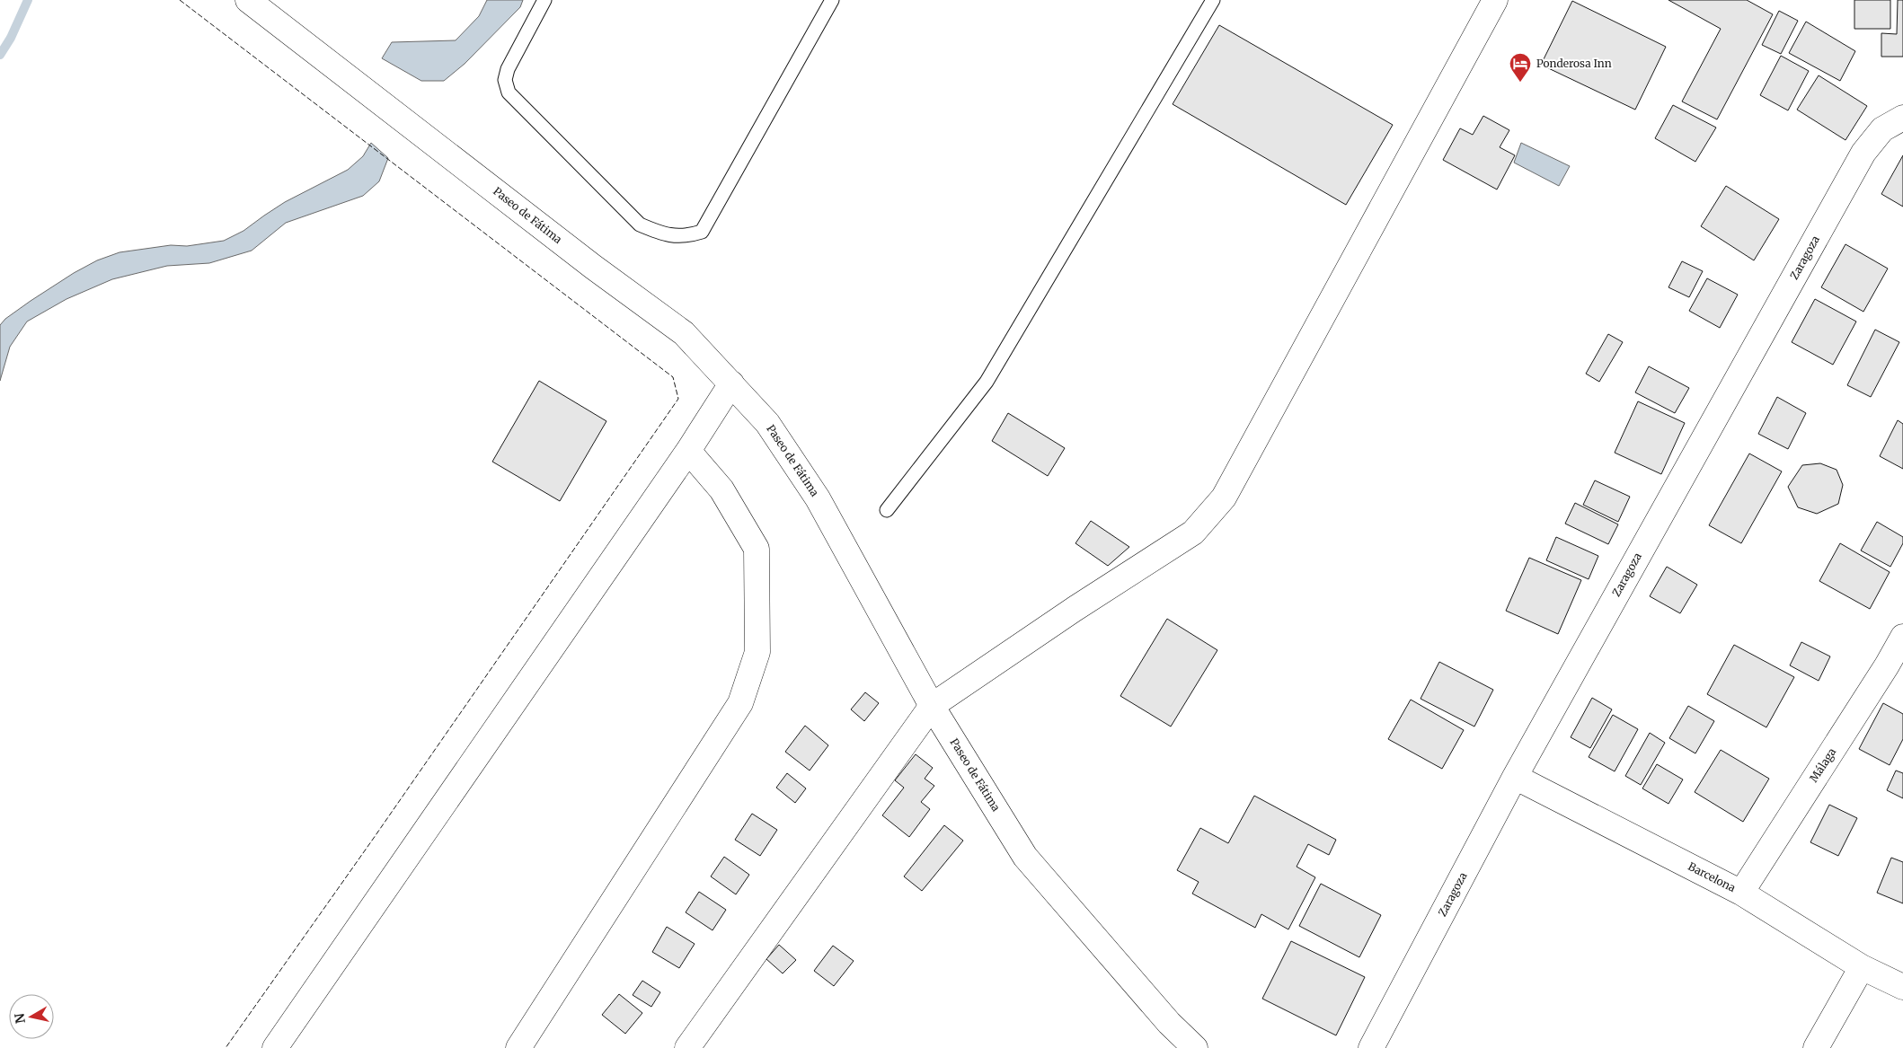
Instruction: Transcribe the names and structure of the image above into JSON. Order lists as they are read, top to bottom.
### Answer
{
  "streets": {
    "street": [
      "Paseo de Fátima",
      "Zaragoza",
      "Málaga",
      "Barcelona"
    ]
  },
  "crossings": [
    ["Zaragoza", "Barcelona"],
    ["Málaga", "Barcelona"]
  ],
  "places": {
    "hotel": ["Ponderosa Inn"]
  },
  "north": "left"
}
